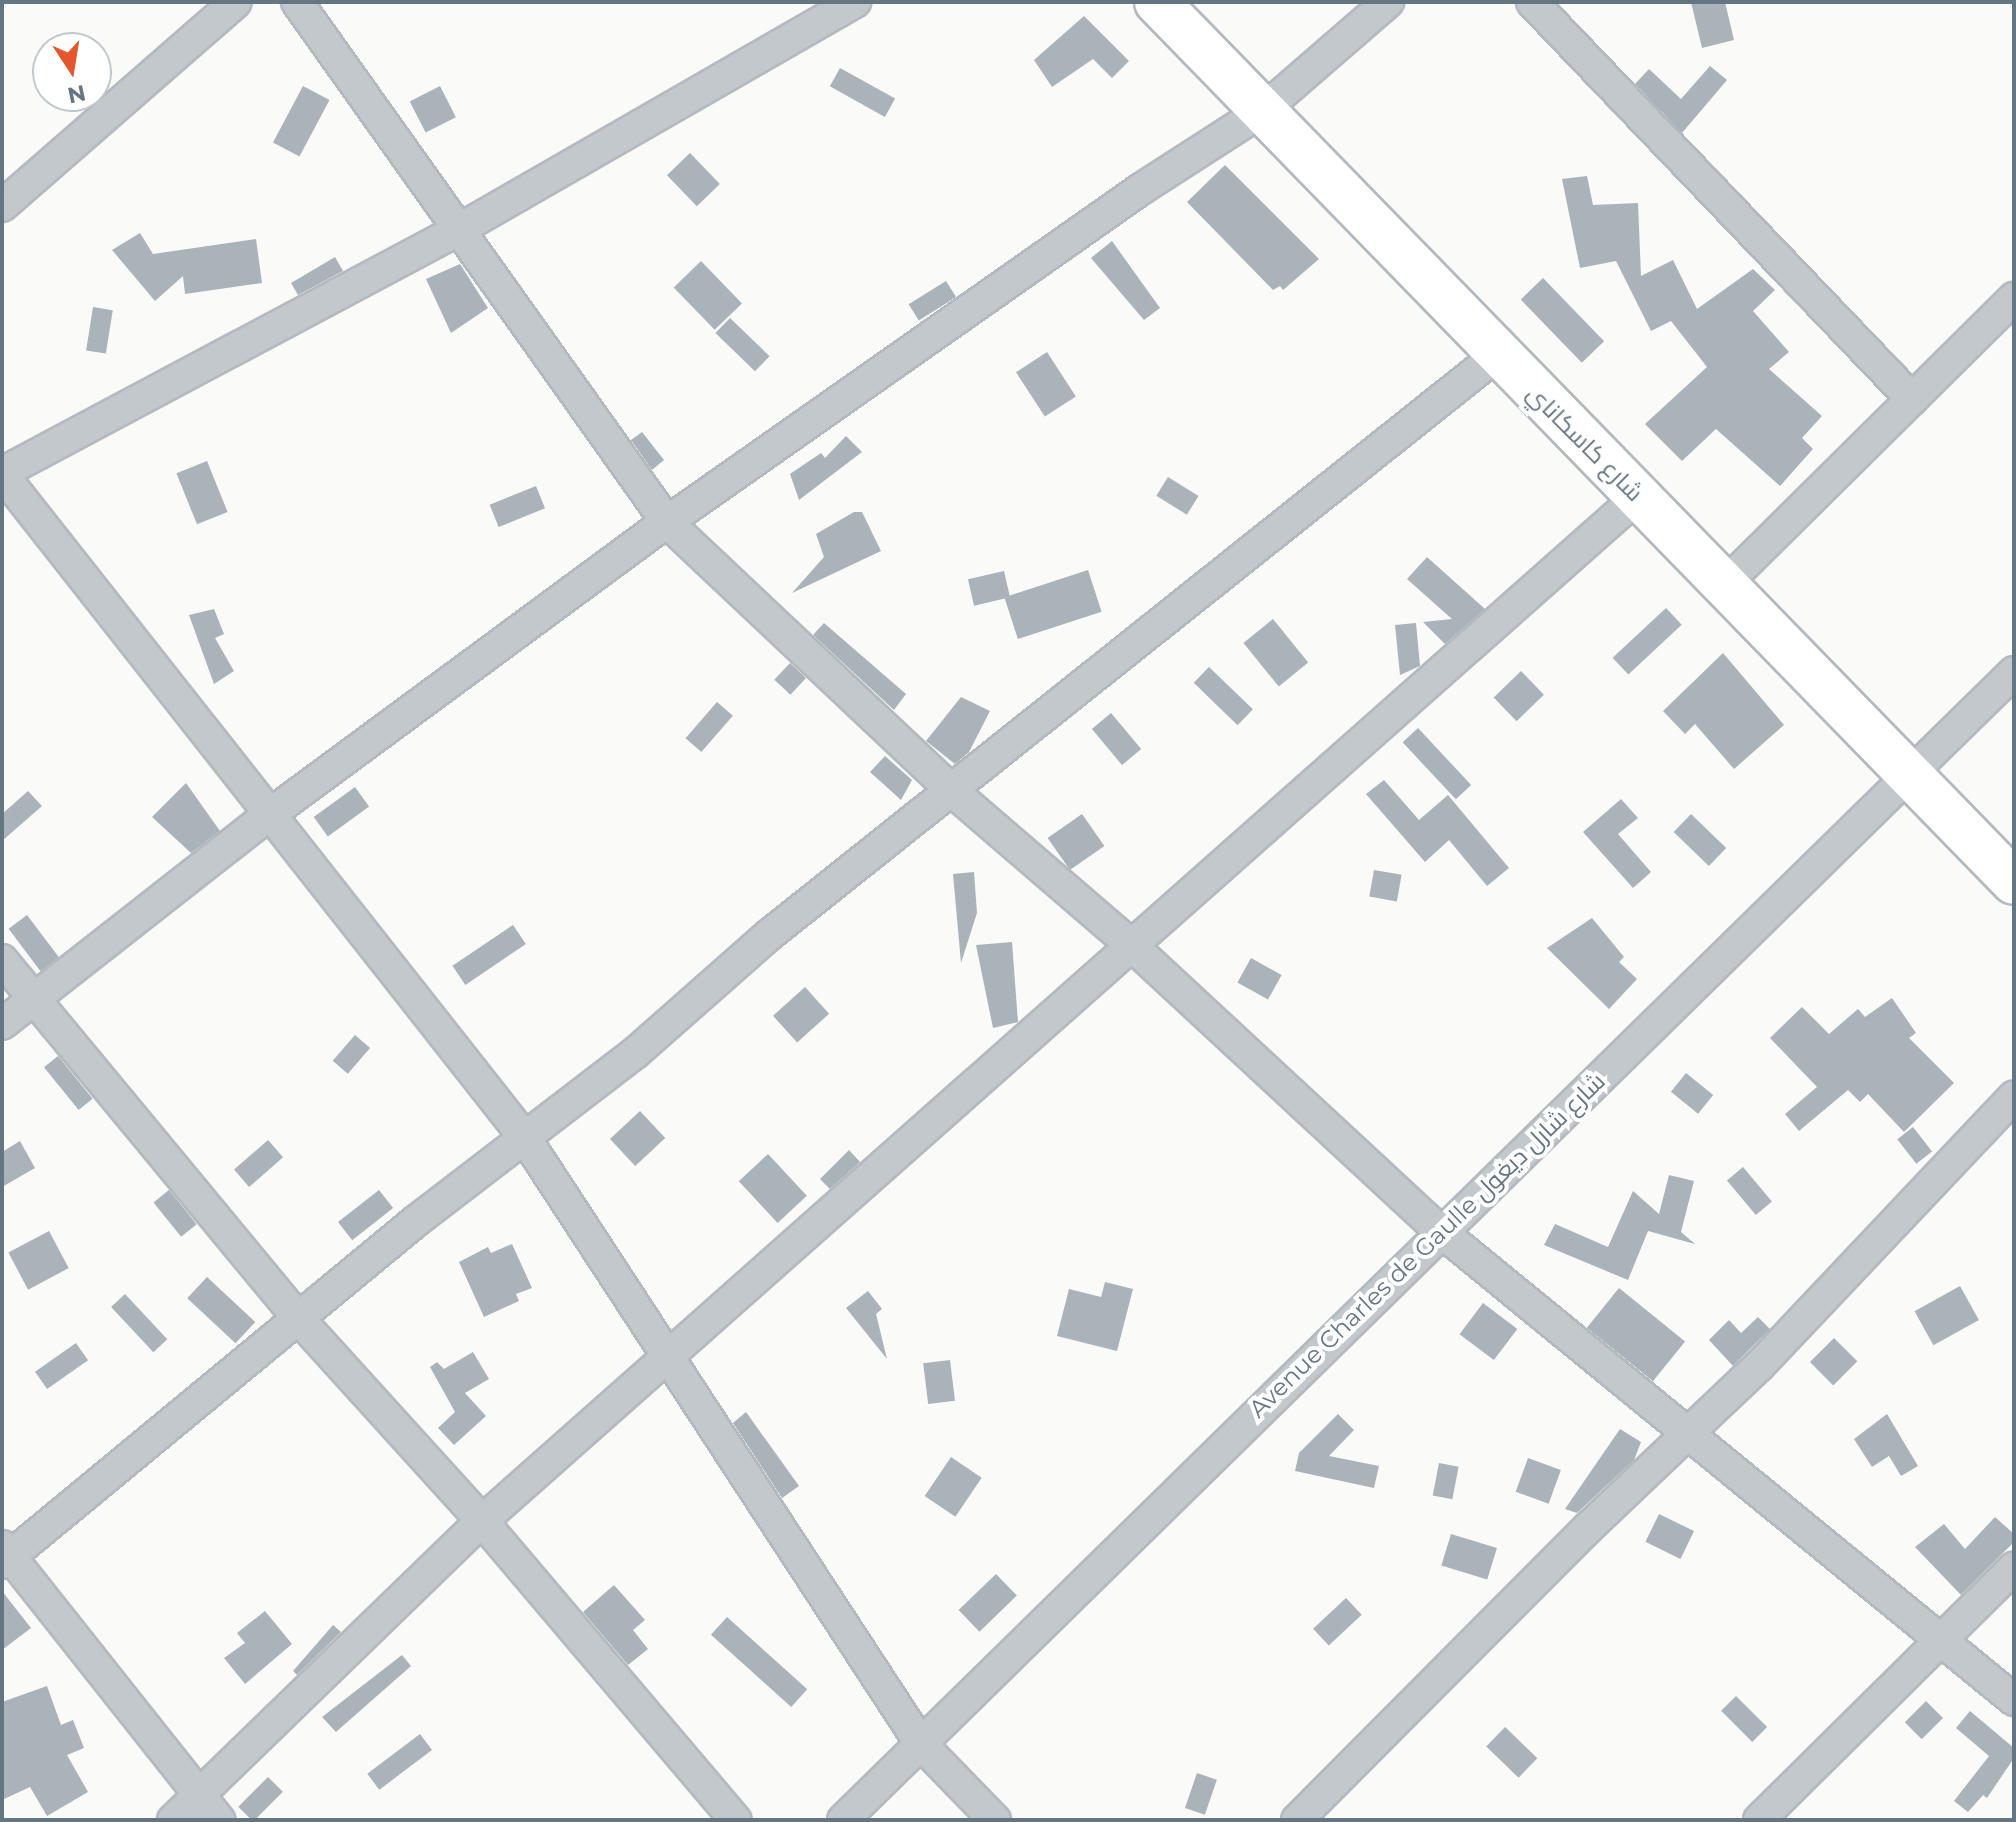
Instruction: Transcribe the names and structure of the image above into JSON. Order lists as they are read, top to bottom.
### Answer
{
  "streets": {
    "street": ["شارع كاسكاناي", "Avenue Charles de Gaulle شارع شارل ديغول"]
  },
  "crossings": [
    ["شارع كاسكاناي", "Avenue Charles de Gaulle شارع شارل ديغول"]
  ],
  "north": "bottom"
}
